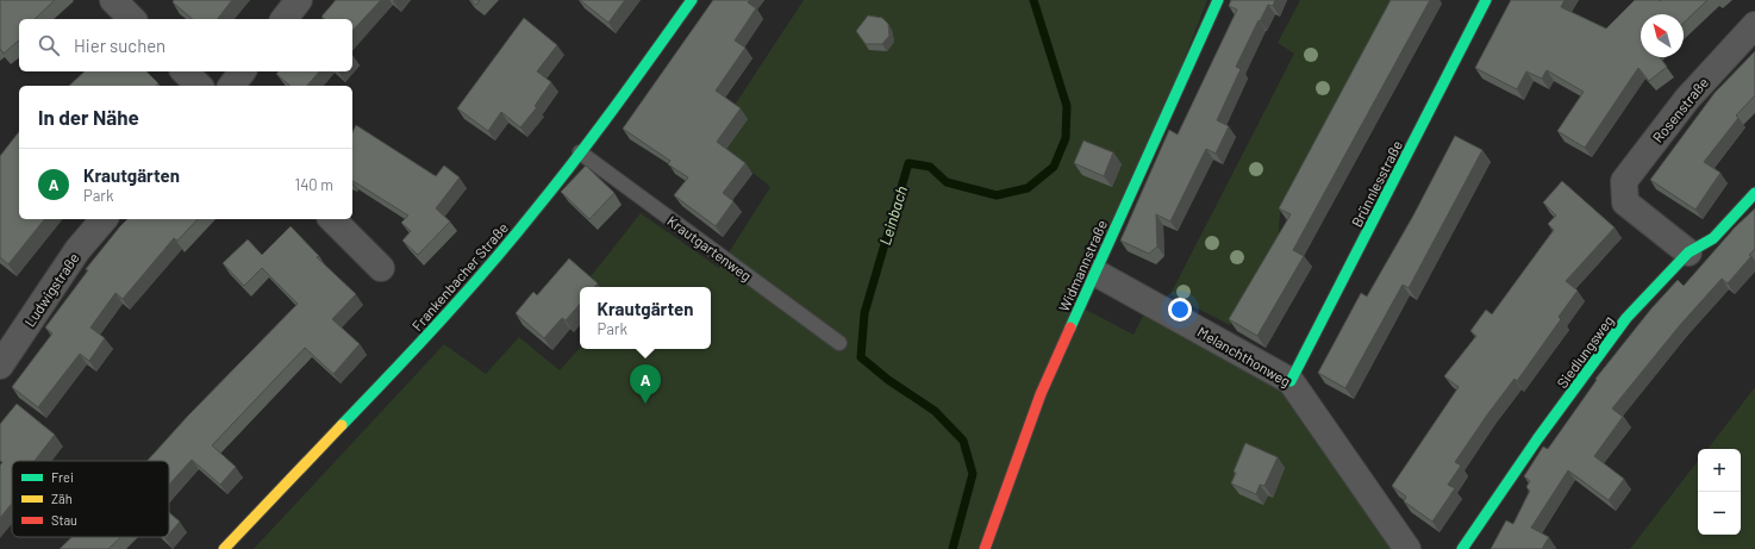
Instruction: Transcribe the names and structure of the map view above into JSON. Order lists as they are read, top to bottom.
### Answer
{
  "streets": {
    "street": [
      "Rosenstraße",
      "Brünnlesstraße",
      "Widmannstraße",
      "Frankenbacher Straße",
      "Ludwigstraße",
      "Siedlungsweg",
      "Melanchthonweg"
    ],
    "lane": ["Krautgartenweg"]
  },
  "crossings": [
    ["Rosenstraße", "Siedlungsweg"],
    ["Brünnlesstraße", "Melanchthonweg"],
    ["Krautgartenweg", "Frankenbacher Straße"],
    ["Widmannstraße", "Melanchthonweg"]
  ],
  "water": ["Leinbach"],
  "legend": ["Frei", "Zäh", "Stau"],
  "north": "top left",
  "page": {
    "search": "Hier suchen",
    "heading": "In der Nähe",
    "list": [
      {
        "mark": "A",
        "name": "Krautgärten",
        "note": "Park",
        "value": "140 m"
      }
    ],
    "popup": ["Krautgärten", "Park"],
    "pins": "A",
    "map_buttons": ["+", "−"]
  }
}
